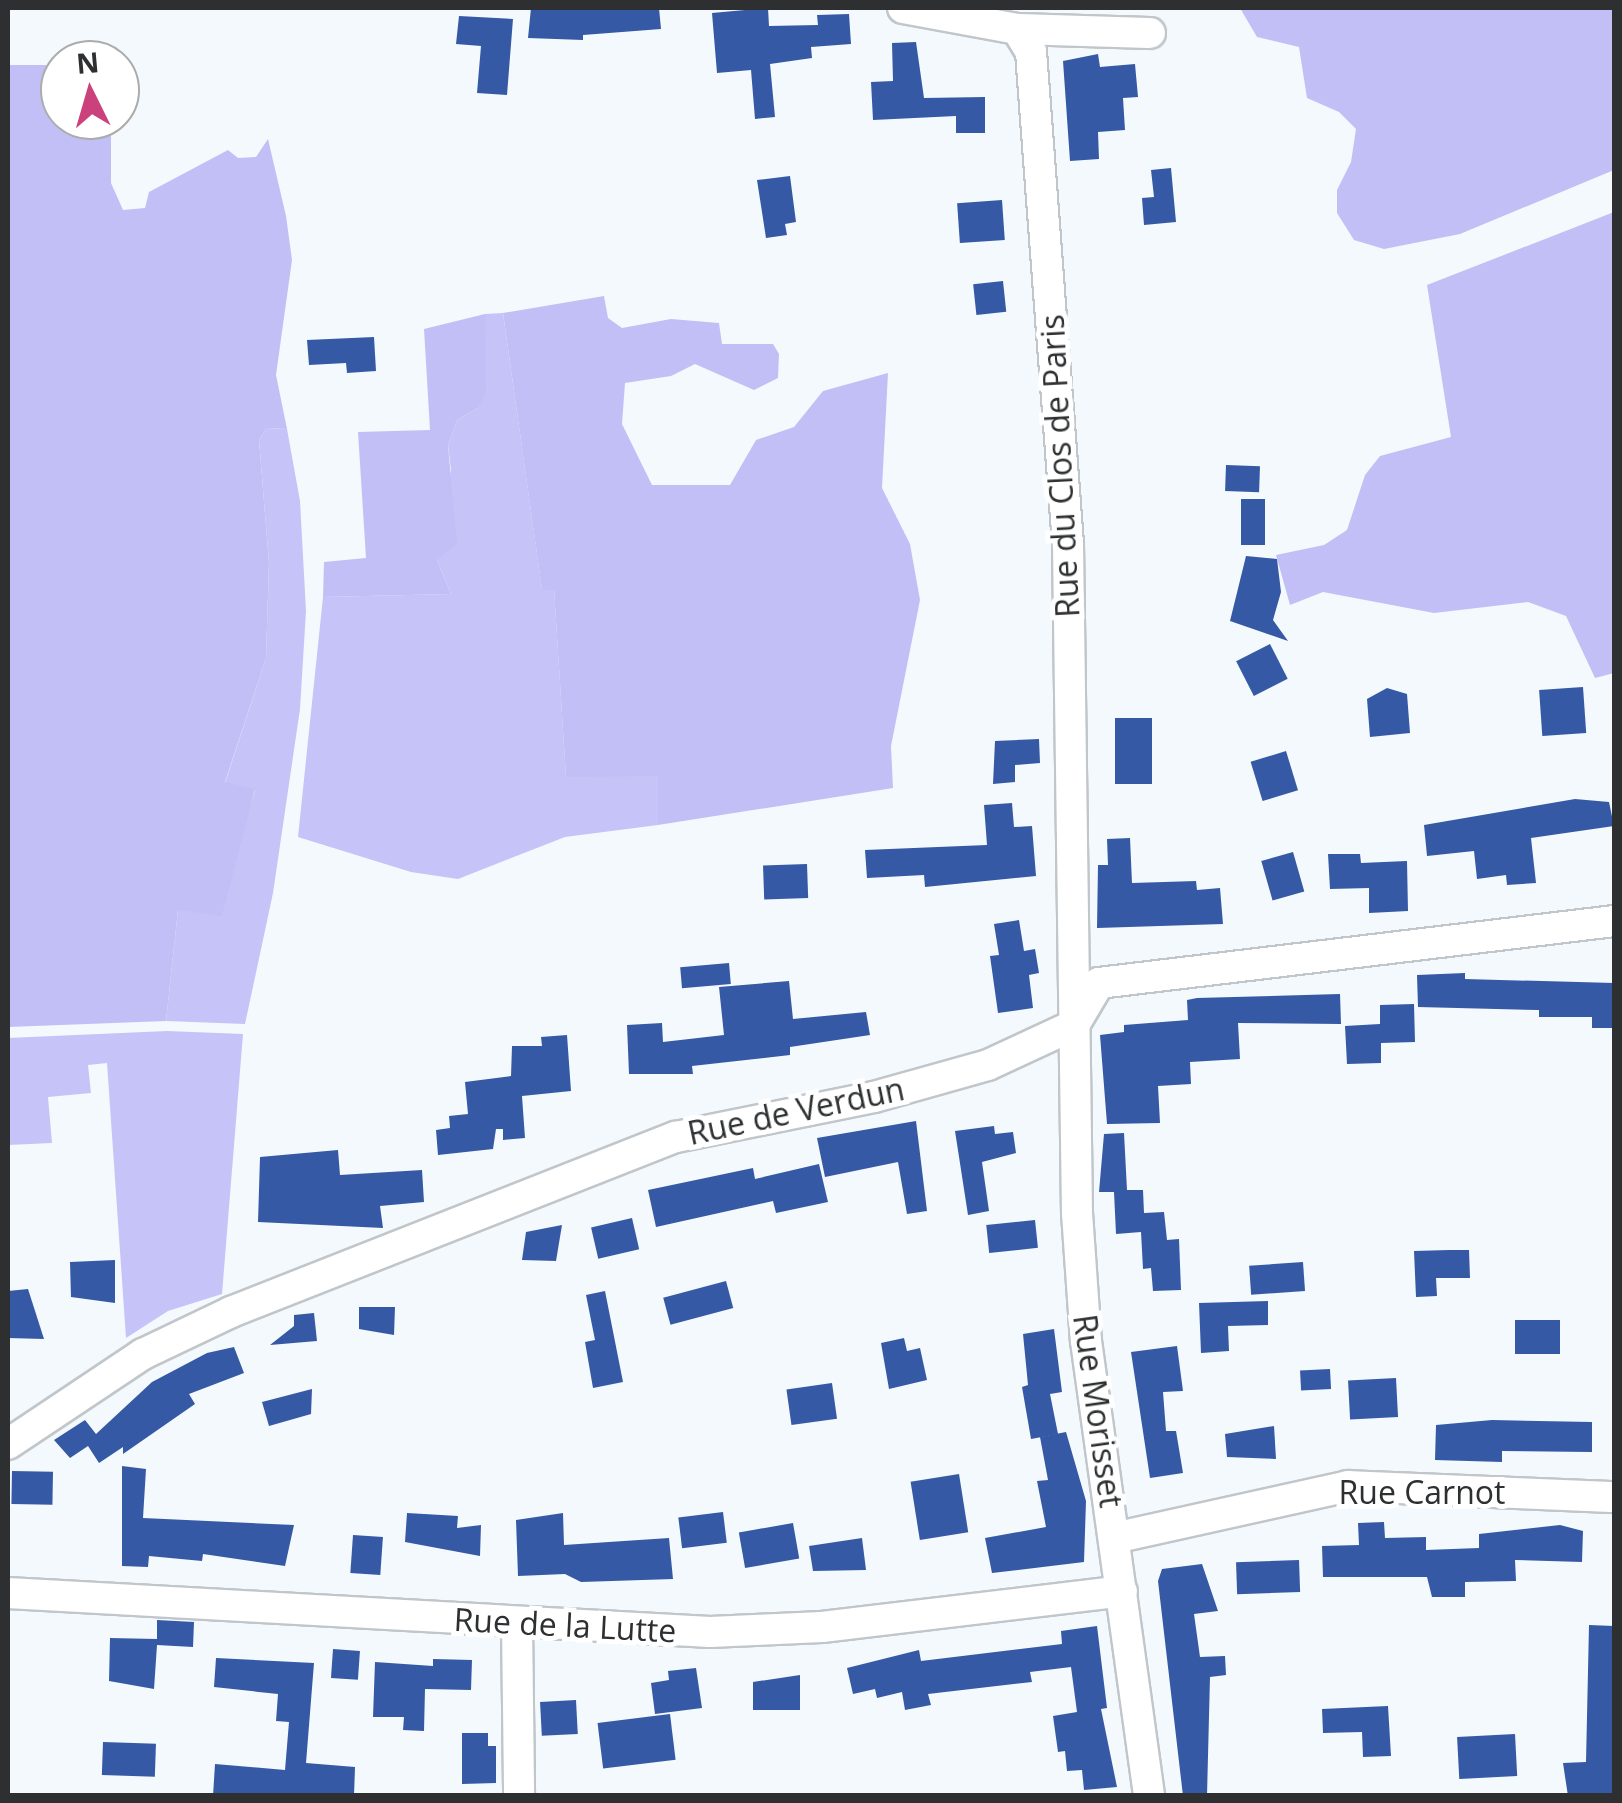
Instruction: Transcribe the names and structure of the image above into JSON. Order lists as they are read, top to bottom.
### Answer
{
  "streets": {
    "street": [
      "Rue du Clos de Paris",
      "Rue de Verdun",
      "Rue Morisset",
      "Rue Carnot",
      "Rue de la Lutte"
    ]
  },
  "crossings": [
    ["Rue du Clos de Paris", "Rue de Verdun"],
    ["Rue du Clos de Paris", "Rue Morisset"],
    ["Rue de Verdun", "Rue Morisset"],
    ["Rue Morisset", "Rue Carnot"],
    ["Rue Morisset", "Rue de la Lutte"]
  ],
  "north": "top"
}
